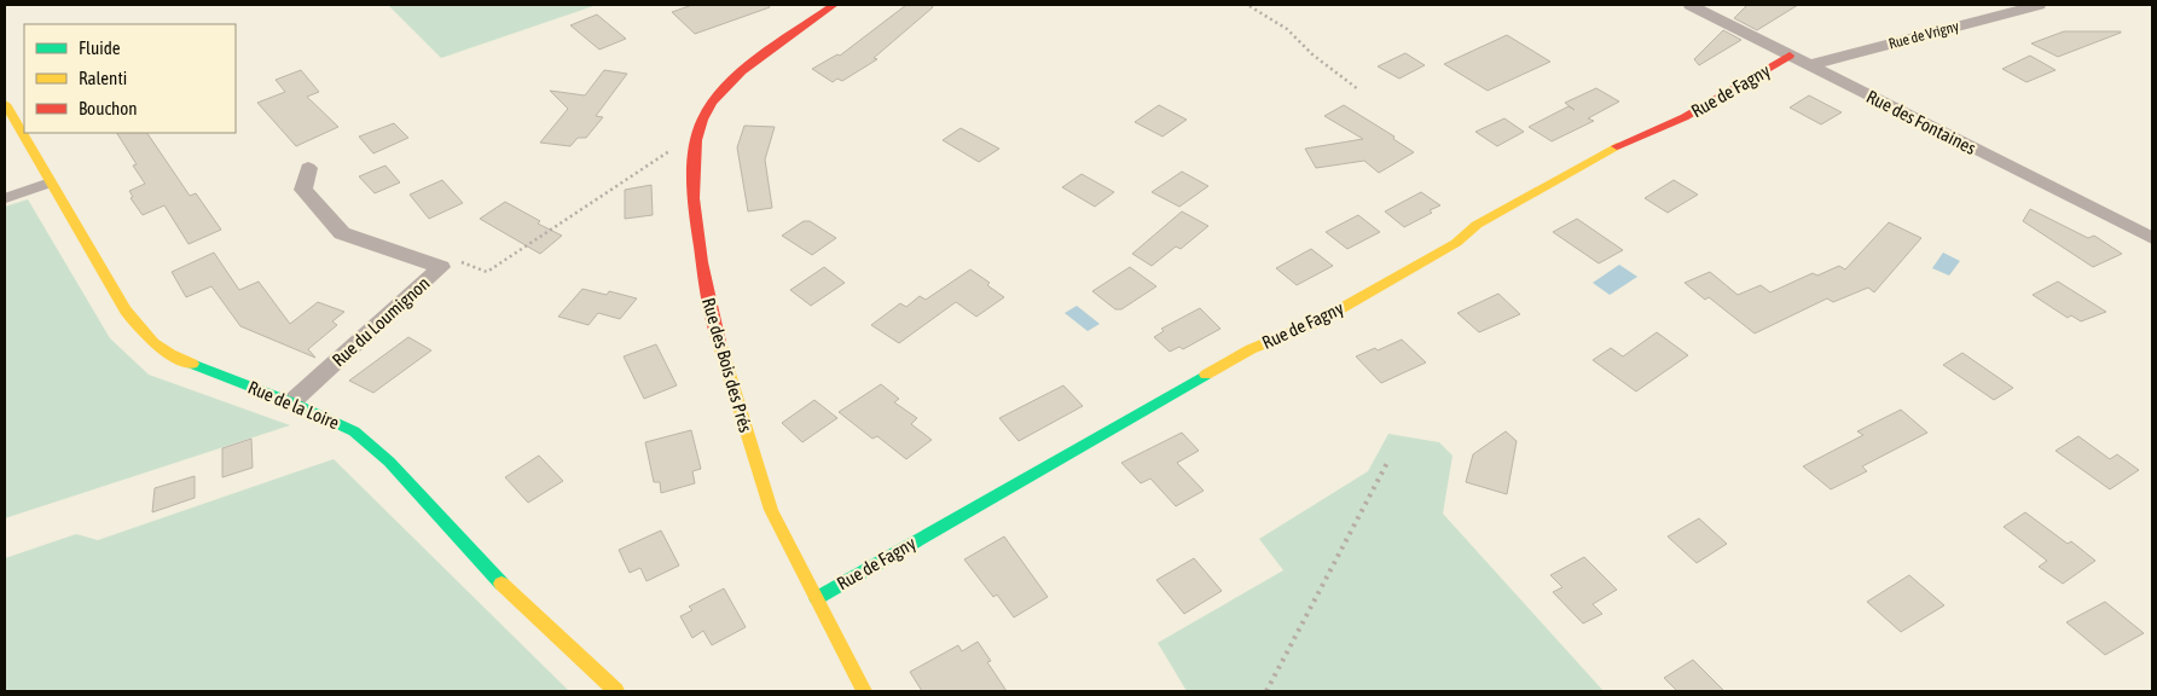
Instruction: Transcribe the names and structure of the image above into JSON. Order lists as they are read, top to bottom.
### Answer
{
  "streets": {
    "street": [
      "Rue de Vrigny",
      "Rue de Fagny",
      "Rue des Fontaines",
      "Rue du Loumignon",
      "Rue des Bois des Prés",
      "Rue de la Loire"
    ]
  },
  "crossings": [
    ["Rue de Vrigny", "Rue des Fontaines"],
    ["Rue de Fagny", "Rue des Fontaines"],
    ["Rue de Fagny", "Rue des Bois des Prés"],
    ["Rue du Loumignon", "Rue de la Loire"]
  ],
  "legend": ["Fluide", "Ralenti", "Bouchon"]
}
